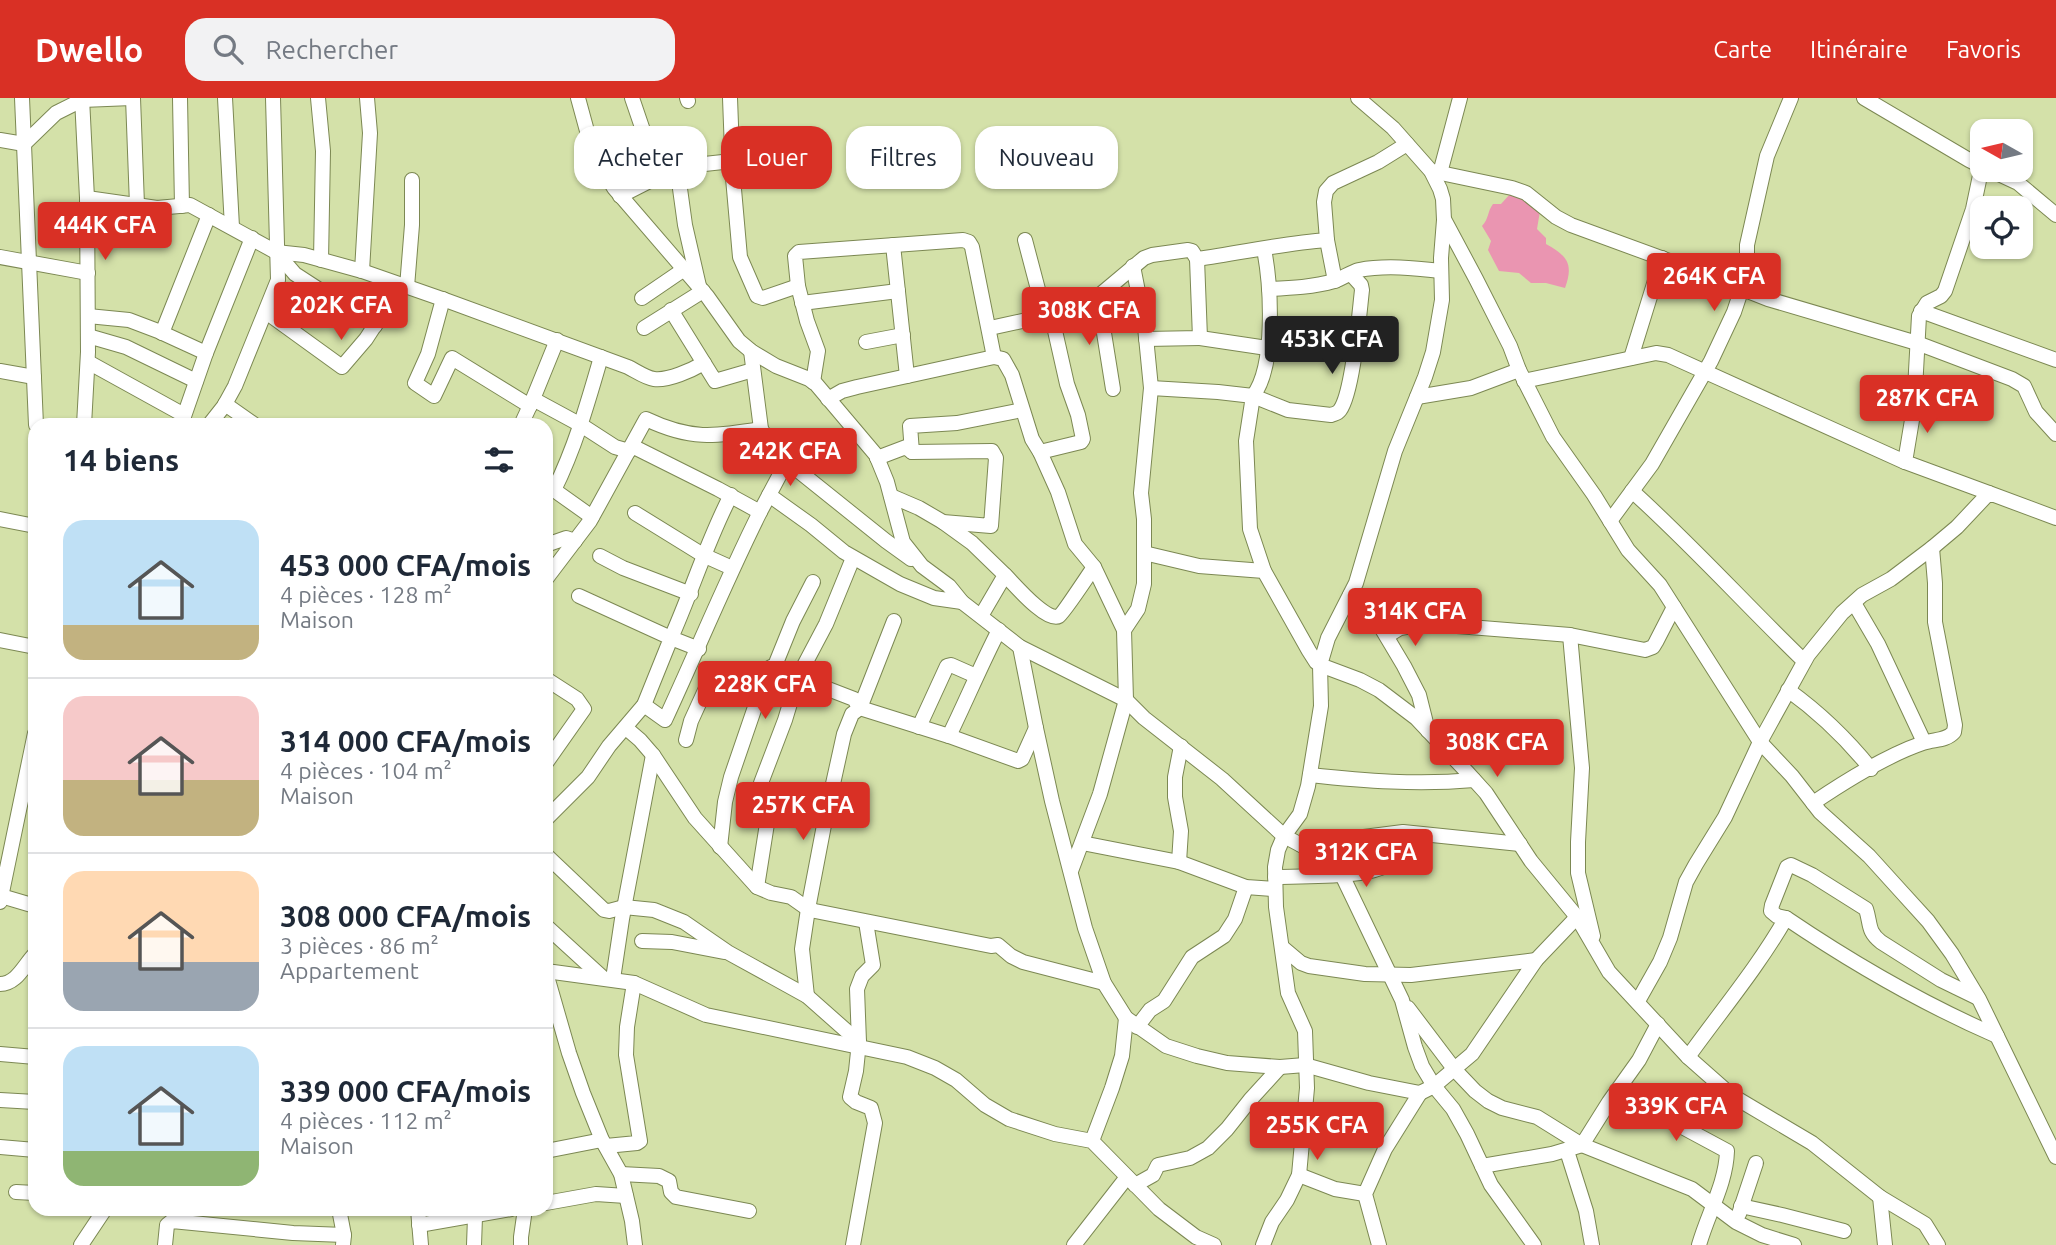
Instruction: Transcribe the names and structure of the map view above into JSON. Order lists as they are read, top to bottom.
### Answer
{
  "north": "left",
  "page": {
    "header": "Dwello",
    "search": "Rechercher",
    "nav": ["Carte", "Itinéraire", "Favoris"],
    "chip": [
      "Acheter",
      "Louer",
      "Filtres",
      "Nouveau"
    ],
    "price": [
      "444K CFA",
      "264K CFA",
      "202K CFA",
      "308K CFA",
      "453K CFA",
      "287K CFA",
      "242K CFA",
      "314K CFA",
      "228K CFA",
      "308K CFA",
      "257K CFA",
      "312K CFA",
      "339K CFA",
      "255K CFA"
    ],
    "heading": "14 biens",
    "list": [
      {
        "name": "453 000 CFA/mois",
        "note": "4 pièces · 128 m² · Maison"
      },
      {
        "name": "314 000 CFA/mois",
        "note": "4 pièces · 104 m² · Maison"
      },
      {
        "name": "308 000 CFA/mois",
        "note": "3 pièces · 86 m² · Appartement"
      },
      {
        "name": "339 000 CFA/mois",
        "note": "4 pièces · 112 m² · Maison"
      }
    ]
  }
}
